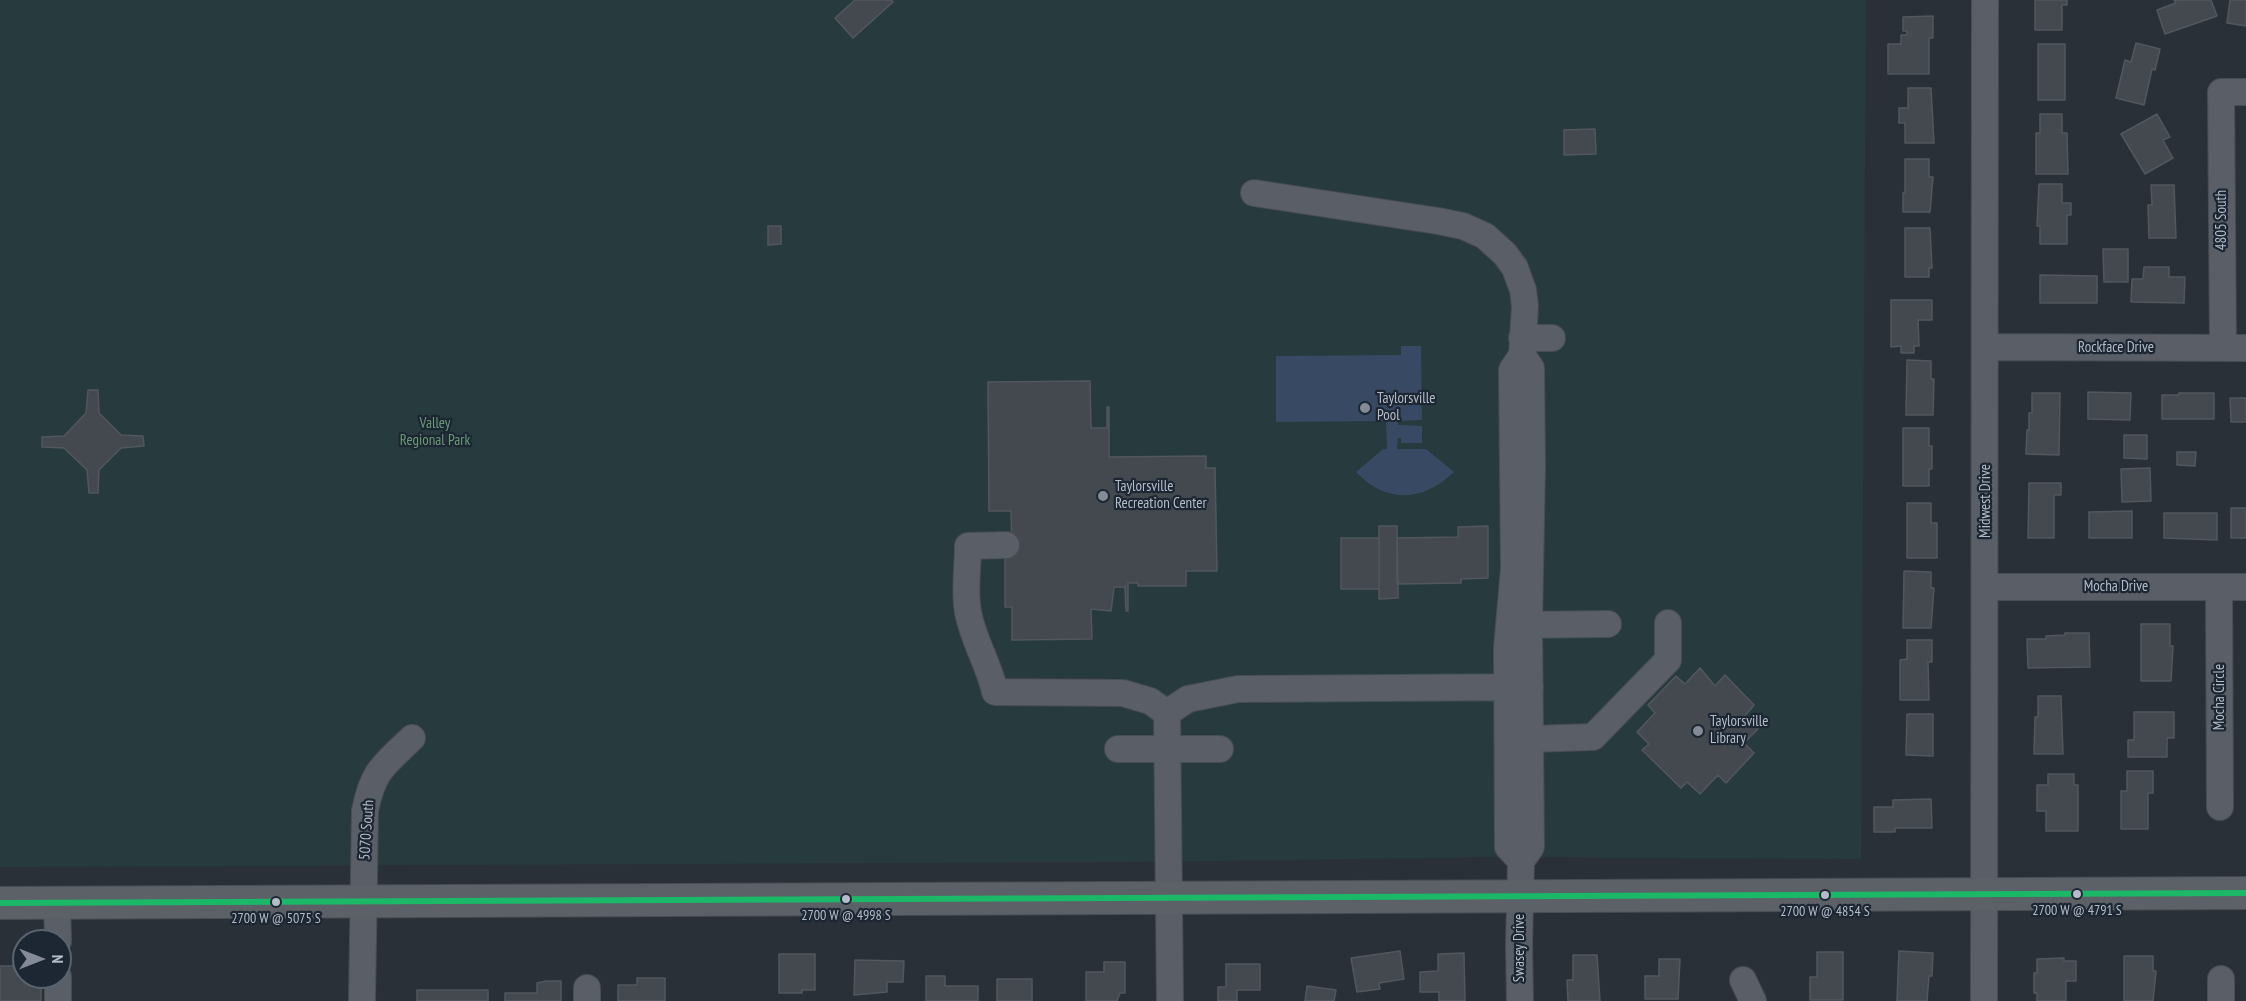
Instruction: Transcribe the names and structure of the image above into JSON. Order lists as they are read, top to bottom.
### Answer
{
  "streets": {
    "street": [
      "4805 South",
      "Rockface Drive",
      "Midwest Drive",
      "Mocha Drive",
      "Mocha Circle",
      "5070 South",
      "Swasey Drive"
    ]
  },
  "crossings": [
    ["4805 South", "Rockface Drive"],
    ["Rockface Drive", "Midwest Drive"],
    ["Midwest Drive", "Mocha Drive"],
    ["Mocha Drive", "Mocha Circle"]
  ],
  "parks": ["Valley Regional Park"],
  "places": [
    "Taylorsville Pool",
    "Taylorsville Recreation Center",
    "Taylorsville Library",
    "2700 W @ 4791 S",
    "2700 W @ 4854 S",
    "2700 W @ 4998 S",
    "2700 W @ 5075 S"
  ],
  "north": "right"
}
